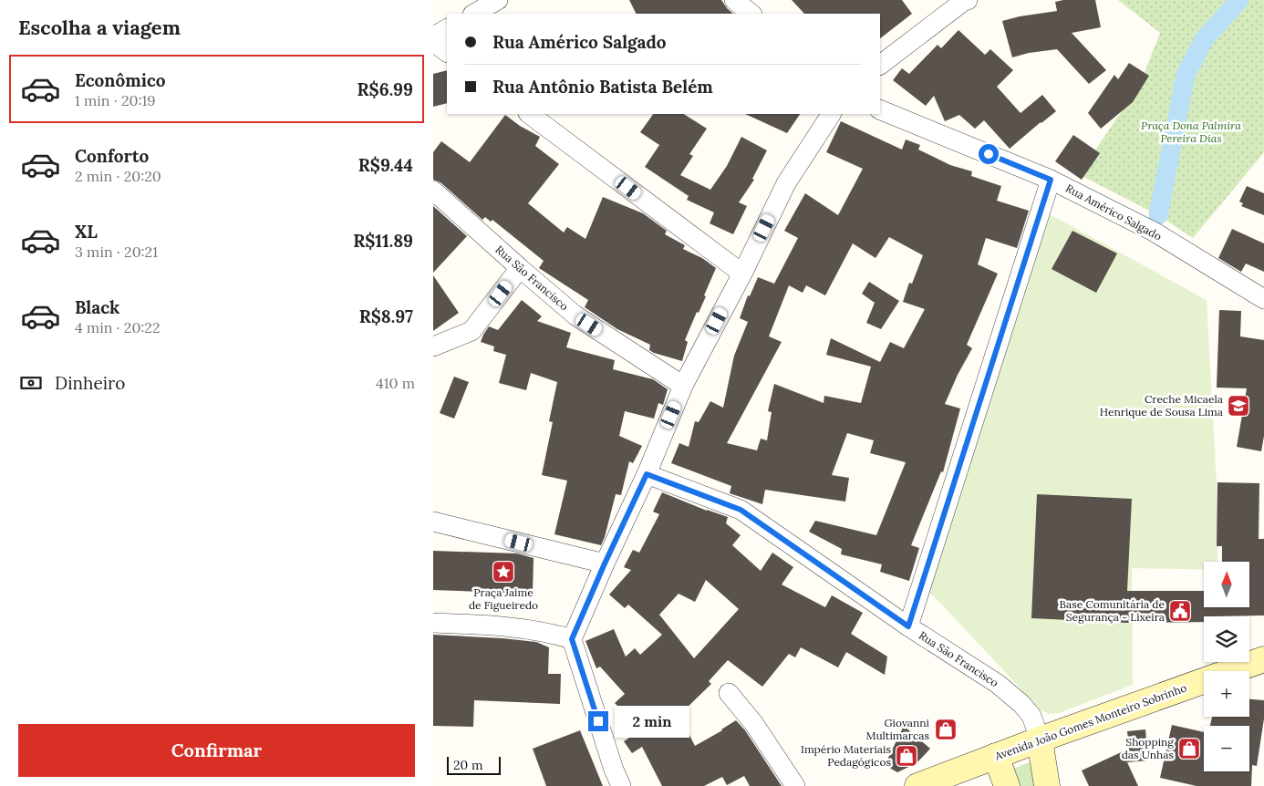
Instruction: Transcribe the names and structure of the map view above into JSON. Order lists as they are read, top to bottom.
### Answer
{
  "streets": {
    "main road": ["Avenida João Gomes Monteiro Sobrinho"],
    "street": ["Rua Américo Salgado", "Rua São Francisco"]
  },
  "crossings": [
    ["Rua São Francisco", "Avenida João Gomes Monteiro Sobrinho"]
  ],
  "parks": ["Praça Dona Palmira Pereira Dias"],
  "places": {
    "school or university": ["Creche Micaela Henrique de Sousa Lima"],
    "place": ["Praça Jaime de Figueiredo"],
    "public building": ["Base Comunitária de Segurança - Lixeira"],
    "shop": ["Giovanni Multimarcas", "Shopping das Unhas", "Império Materiais Pedagógicos"]
  },
  "scale_bar": "20 m",
  "north": "top",
  "page": {
    "heading": "Escolha a viagem",
    "banner": ["Rua Américo Salgado", "Rua Antônio Batista Belém"],
    "list": [
      {
        "name": "Econômico",
        "note": "1 min · 20:19",
        "value": "R$6.99"
      },
      {
        "name": "Conforto",
        "note": "2 min · 20:20",
        "value": "R$9.44"
      },
      {
        "name": "XL",
        "note": "3 min · 20:21",
        "value": "R$11.89"
      },
      {
        "name": "Black",
        "note": "4 min · 20:22",
        "value": "R$8.97"
      }
    ],
    "pay": ["Dinheiro", "410 m"],
    "map_buttons": ["+", "−"],
    "bubble": "2 min",
    "buttons": "Confirmar",
    "scale": "20 m"
  }
}
